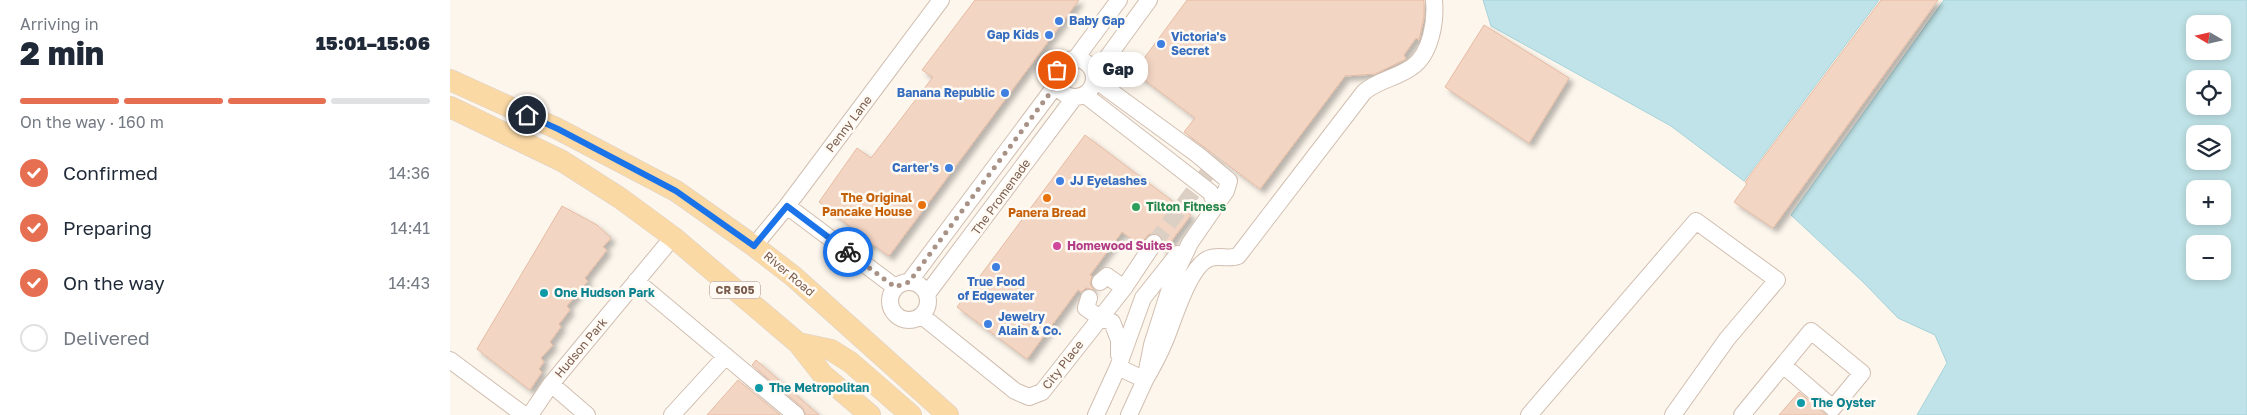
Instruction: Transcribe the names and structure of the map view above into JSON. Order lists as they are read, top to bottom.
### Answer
{
  "streets": {
    "main road": ["River Road", "CR 505"],
    "street": [
      "Penny Lane",
      "The Promenade",
      "Hudson Park",
      "City Place"
    ]
  },
  "crossings": [
    ["Penny Lane", "River Road"],
    ["The Promenade", "City Place"],
    ["CR 505", "Hudson Park"]
  ],
  "places": [
    "Baby Gap",
    "Gap Kids",
    "Victoria's Secret",
    "Gap",
    "Banana Republic",
    "Carter's",
    "JJ Eyelashes",
    "Panera Bread",
    "The Original Pancake House",
    "Tilton Fitness",
    "Homewood Suites",
    "True Food of Edgewater",
    "One Hudson Park",
    "Jewelry Alain & Co.",
    "The Metropolitan",
    "The Oyster"
  ],
  "north": "left",
  "page": {
    "heading": ["2 min", "Arriving in", "15:01–15:06"],
    "map_buttons": ["+", "−"],
    "bubble": "Gap",
    "bar": "On the way · 160 m",
    "list": [
      ["Confirmed", "14:36"],
      ["Preparing", "14:41"],
      ["On the way", "14:43"],
      "Delivered"
    ]
  }
}
